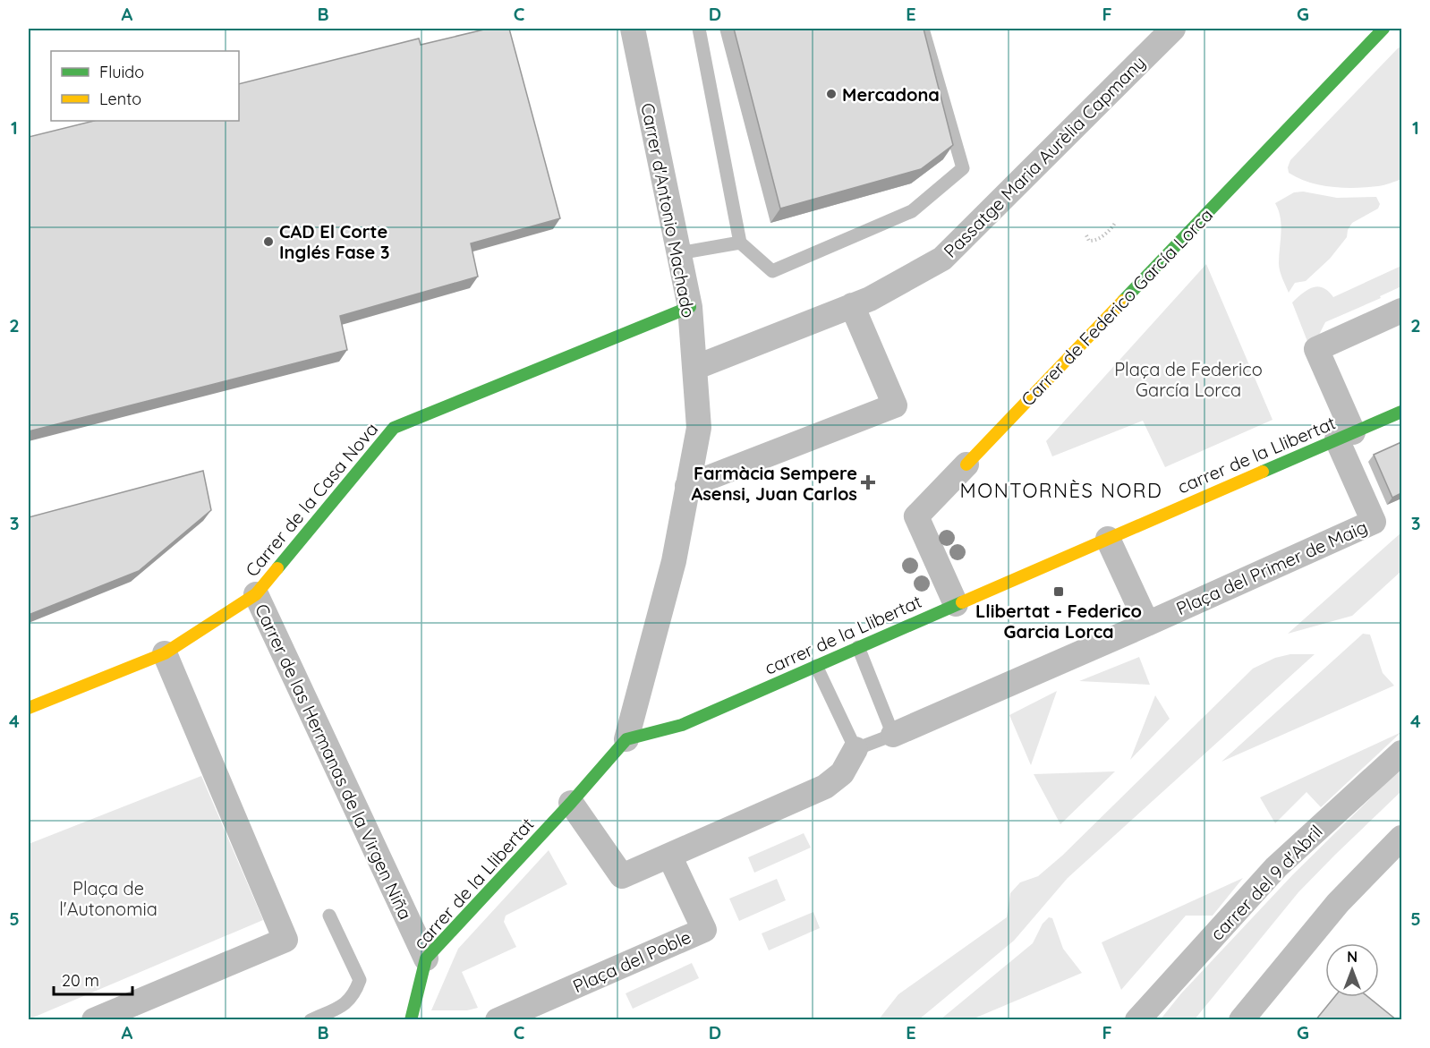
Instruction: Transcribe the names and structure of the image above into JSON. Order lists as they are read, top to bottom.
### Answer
{
  "streets": {
    "street": [
      "Passatge Maria Aurèlia Capmany",
      "Carrer d'Antonio Machado",
      "Carrer de Federico García Lorca",
      "carrer de la Llibertat",
      "Carrer de la Casa Nova",
      "Plaça del Primer de Maig",
      "Carrer de las Hermanas de la Virgen Niña",
      "carrer del 9 d'Abril",
      "Plaça del Poble"
    ]
  },
  "crossings": [
    ["Passatge Maria Aurèlia Capmany", "Carrer d'Antonio Machado"],
    ["Carrer d'Antonio Machado", "carrer de la Llibertat"],
    ["Carrer d'Antonio Machado", "Carrer de la Casa Nova"],
    ["Carrer de Federico García Lorca", "carrer de la Llibertat"],
    ["carrer de la Llibertat", "Plaça del Primer de Maig"],
    ["carrer de la Llibertat", "Carrer de las Hermanas de la Virgen Niña"],
    ["Carrer de la Casa Nova", "Carrer de las Hermanas de la Virgen Niña"]
  ],
  "districts": ["MONTORNÈS NORD"],
  "parks": ["Plaça de Federico García Lorca", "Plaça de l'Autonomia"],
  "places": {
    "other": ["Mercadona", "CAD El Corte Inglés Fase 3"],
    "health": ["Farmàcia Sempere Asensi, Juan Carlos"],
    "transit": ["Llibertat - Federico Garcia Lorca"]
  },
  "legend": ["Fluido", "Lento"],
  "scale_bar": "20 m",
  "north": "top",
  "grid": {
    "columns": [
      "A",
      "B",
      "C",
      "D",
      "E",
      "F",
      "G"
    ],
    "rows": [
      "1",
      "2",
      "3",
      "4",
      "5"
    ]
  }
}
